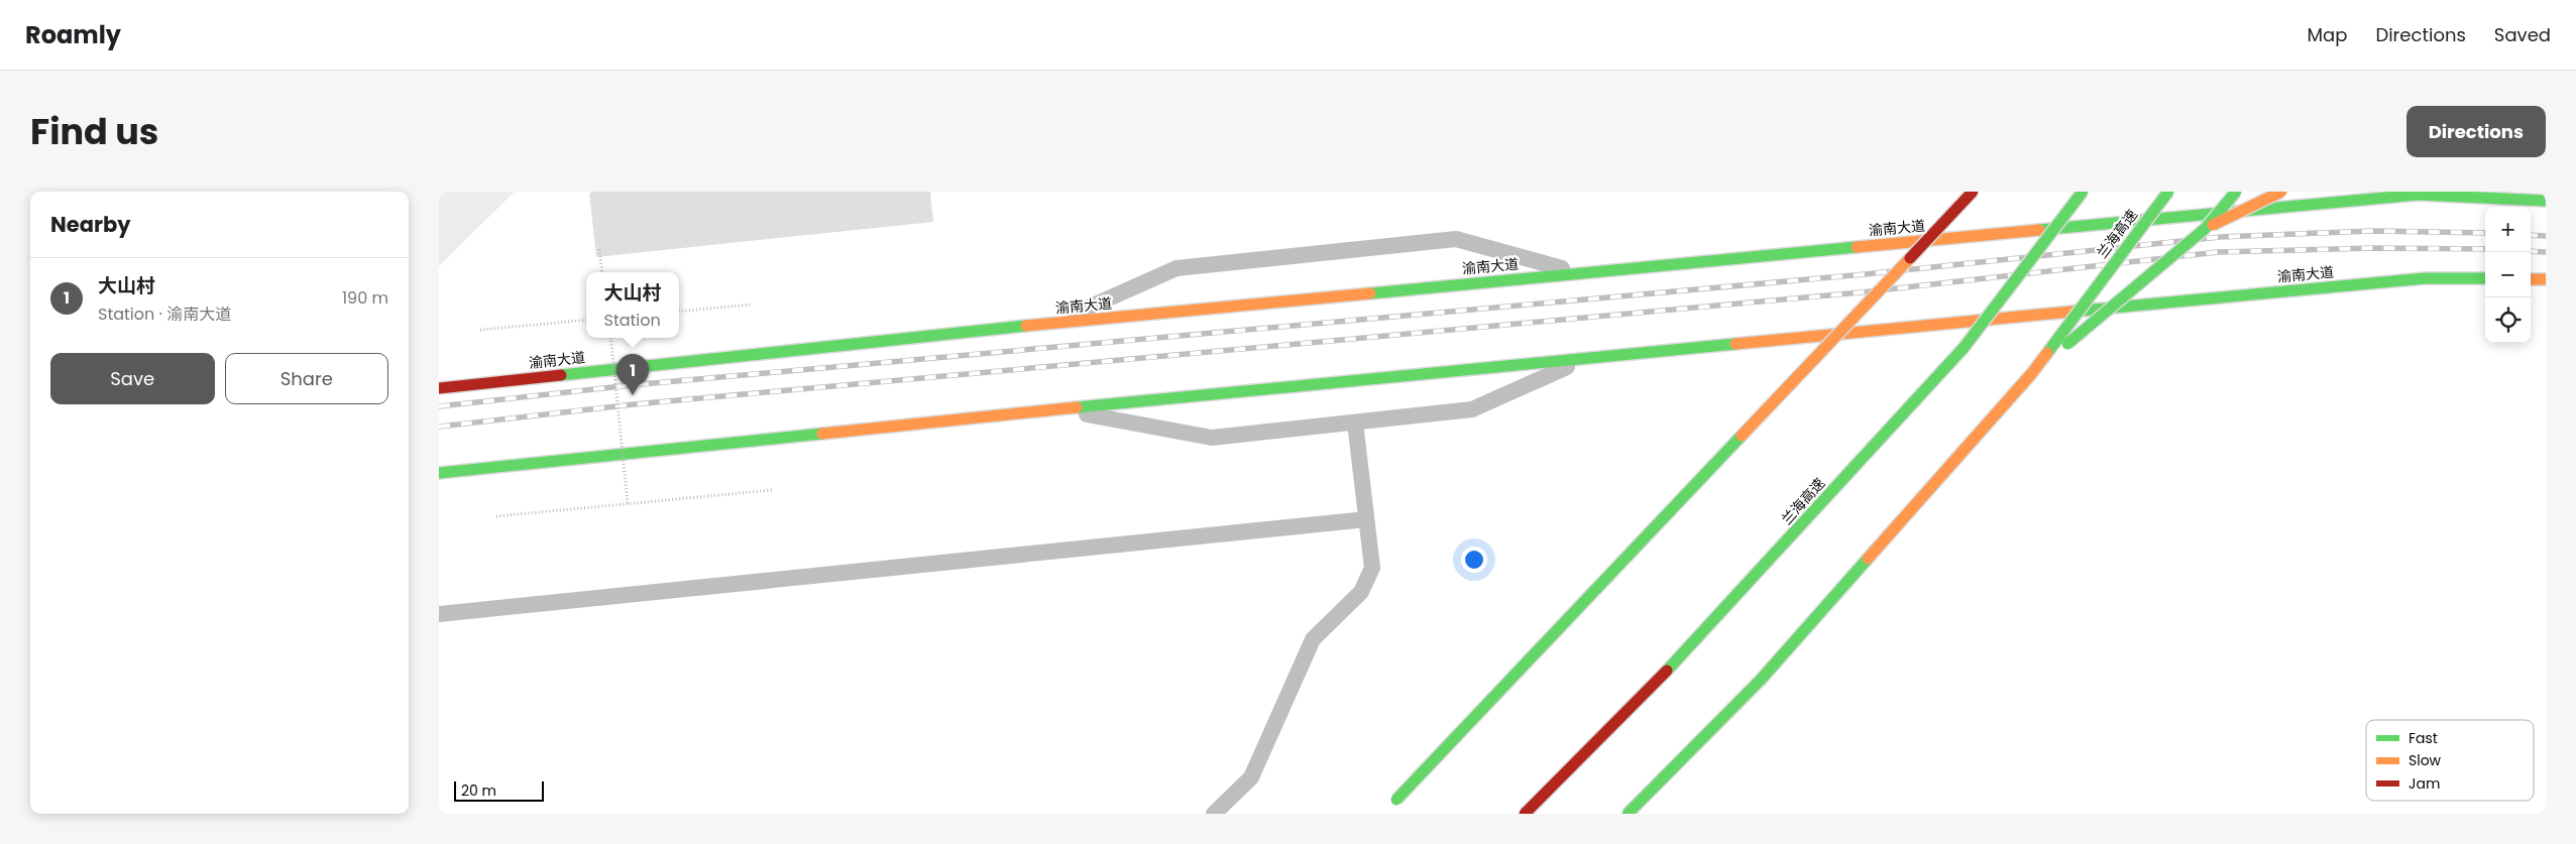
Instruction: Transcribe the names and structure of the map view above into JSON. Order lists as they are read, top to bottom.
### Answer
{
  "streets": {
    "highway": ["渝南大道", "兰海高速"]
  },
  "legend": ["Fast", "Slow", "Jam"],
  "scale_bar": "20 m",
  "page": {
    "header": "Roamly",
    "nav": ["Map", "Directions", "Saved"],
    "title": "Find us",
    "buttons": [
      "Directions",
      ["Save", "Share"]
    ],
    "heading": "Nearby",
    "map_buttons": ["+", "−"],
    "list": [
      {
        "mark": "1",
        "name": "大山村",
        "note": "Station · 渝南大道",
        "value": "190 m"
      }
    ],
    "popup": ["大山村", "Station"],
    "pins": "1",
    "scale": "20 m"
  }
}
